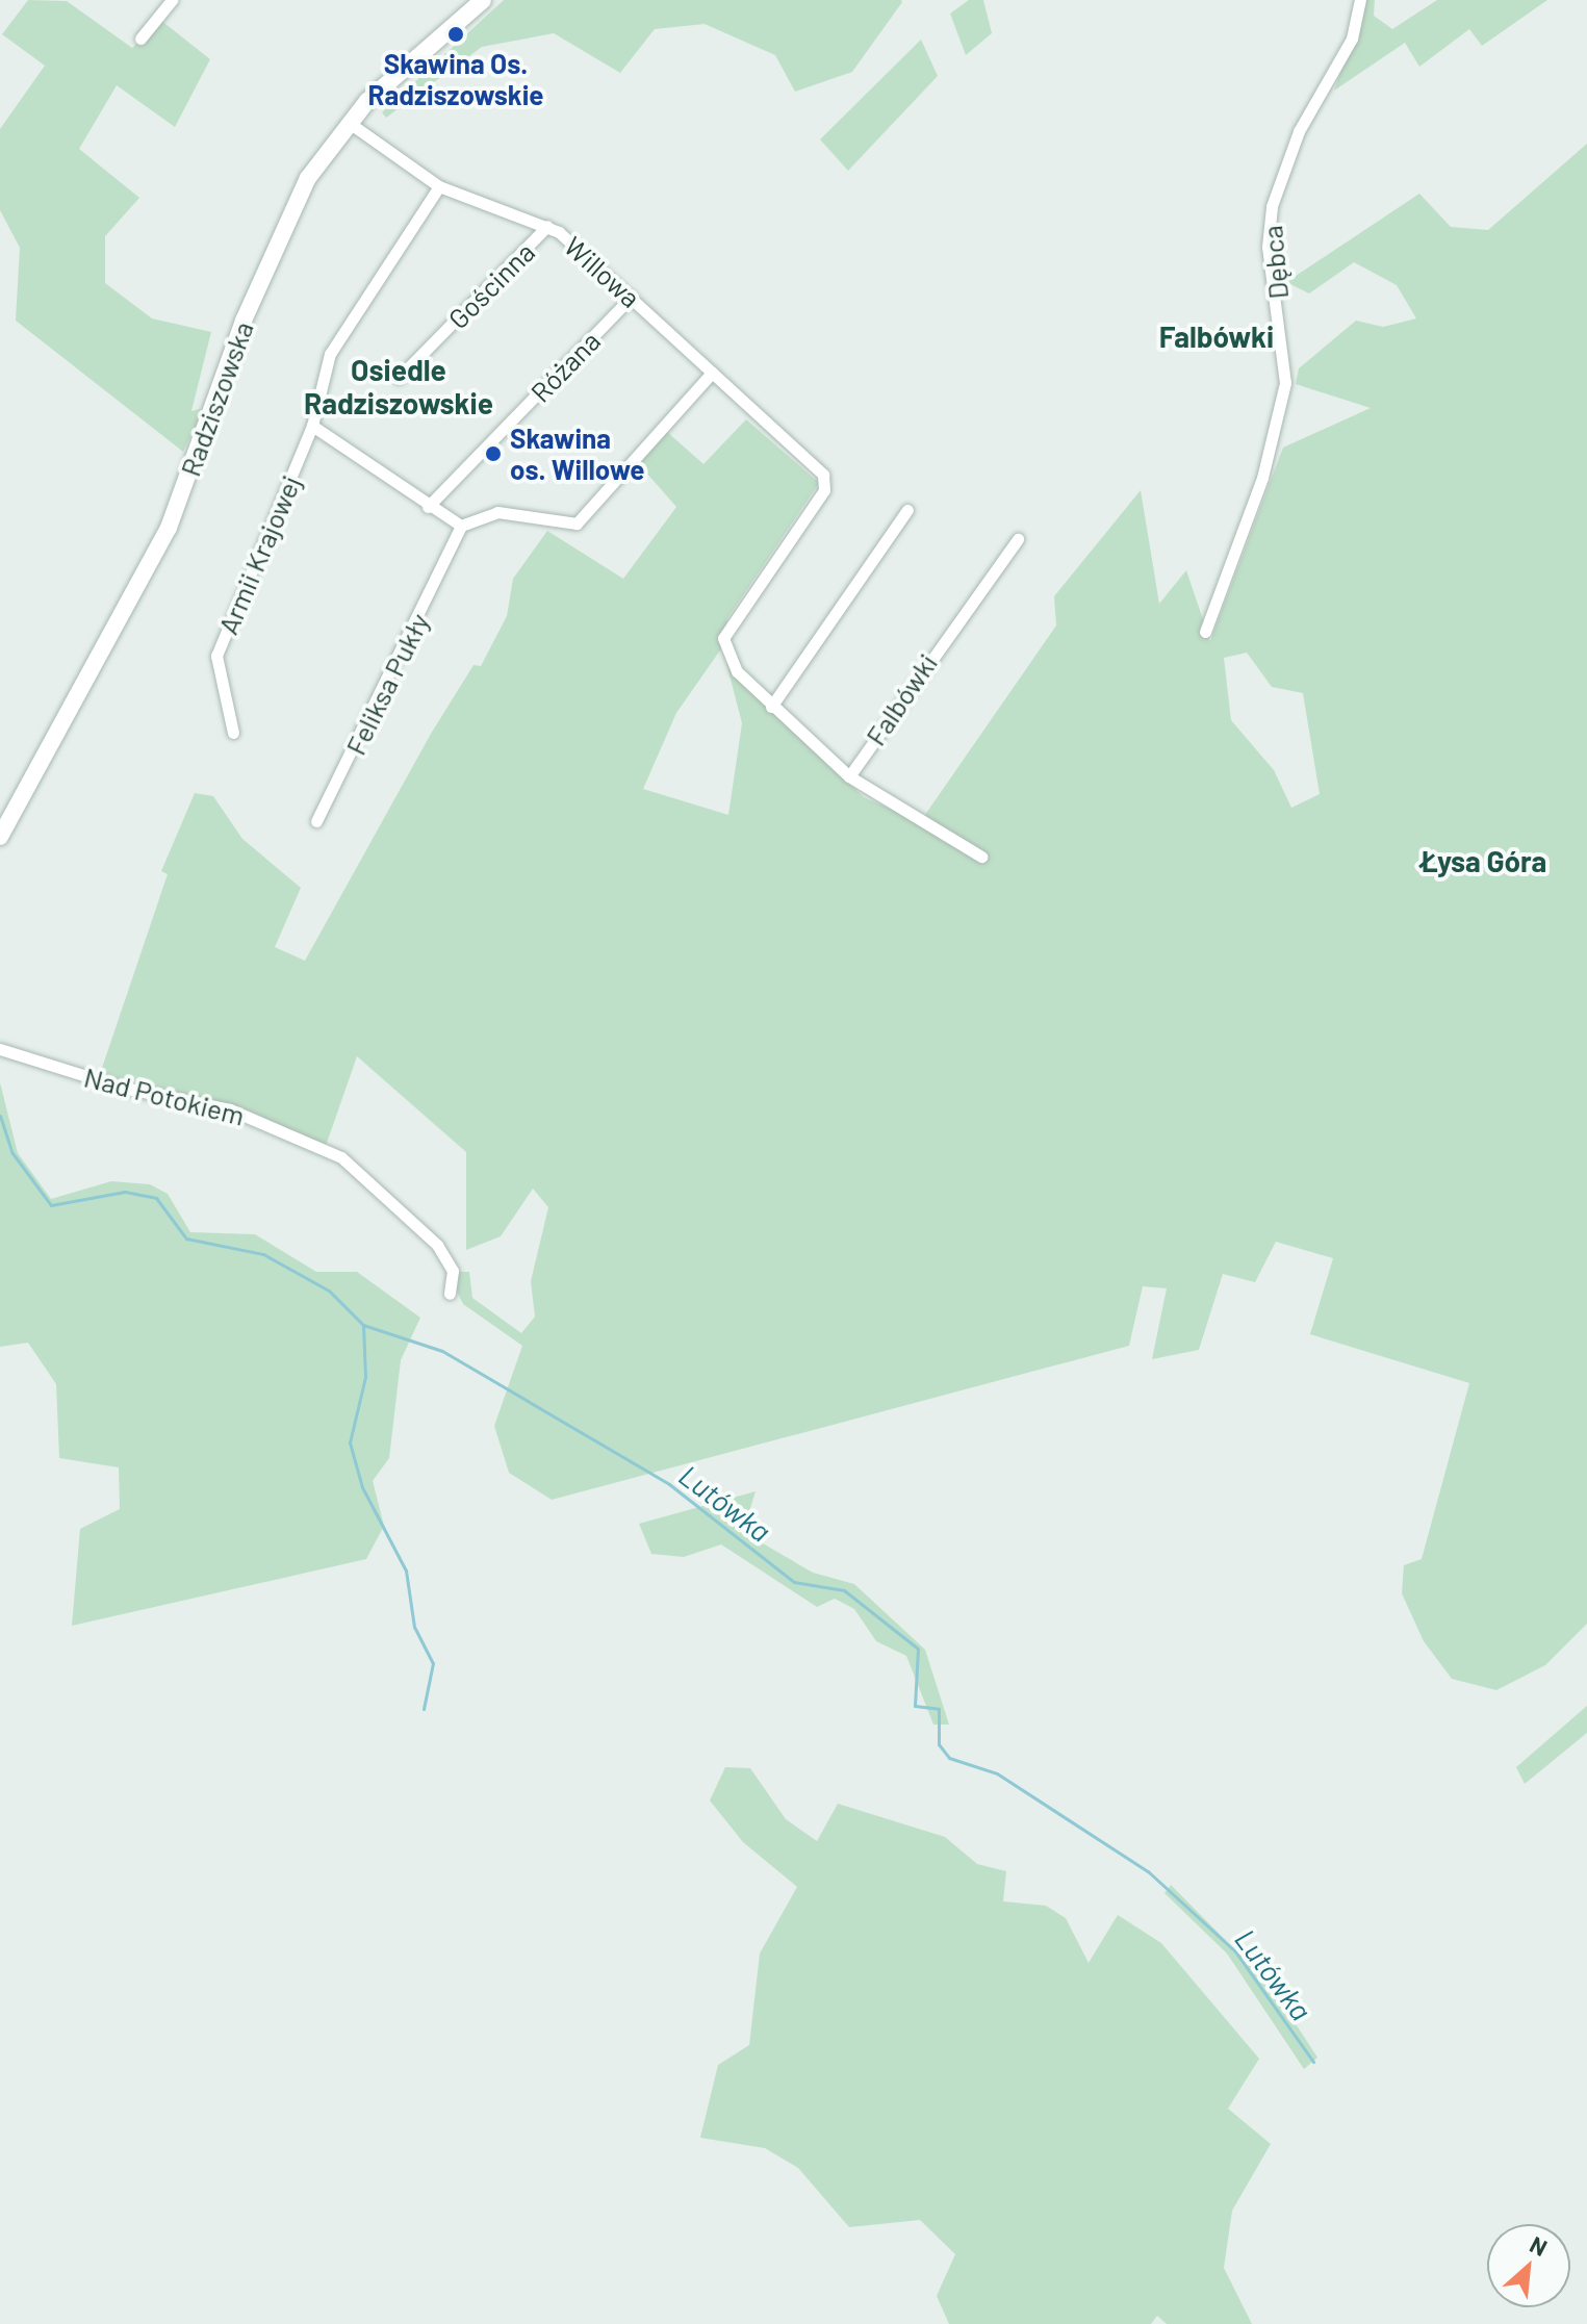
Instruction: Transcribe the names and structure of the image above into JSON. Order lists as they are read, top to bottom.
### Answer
{
  "streets": {
    "street": [
      "Dębca",
      "Willowa",
      "Gościnna",
      "Różana",
      "Radziszowska",
      "Armii Krajowej",
      "Feliksa Pukły",
      "Falbówki",
      "Nad Potokiem"
    ]
  },
  "crossings": [
    ["Willowa", "Gościnna"],
    ["Willowa", "Różana"],
    ["Willowa", "Radziszowska"],
    ["Willowa", "Armii Krajowej"],
    ["Willowa", "Falbówki"]
  ],
  "districts": ["Falbówki", "Osiedle Radziszowskie", "Łysa Góra"],
  "water": ["Lutówka"],
  "places": ["Skawina Os. Radziszowskie", "Skawina os. Willowe"],
  "north": "top right"
}
